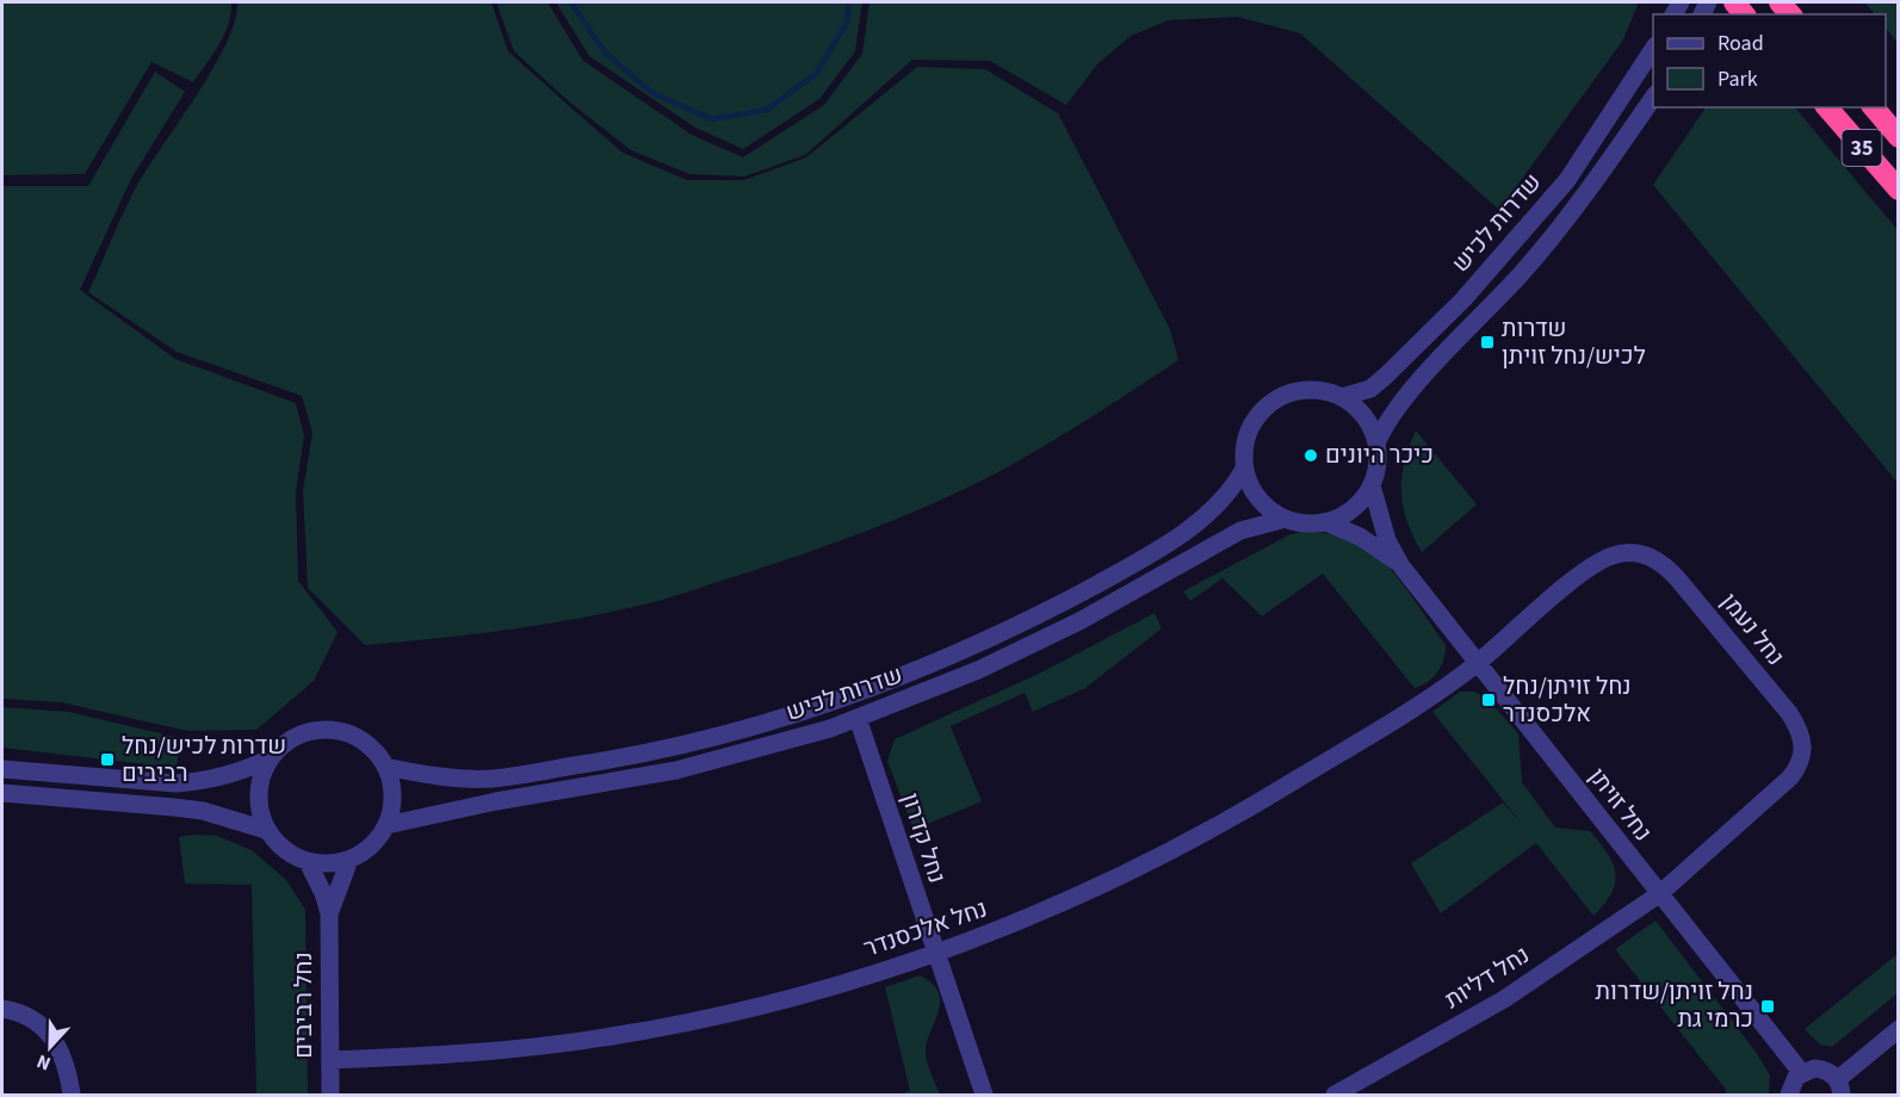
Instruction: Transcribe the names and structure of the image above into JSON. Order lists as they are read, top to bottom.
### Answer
{
  "streets": {
    "highway": ["35"],
    "street": [
      "שדרות לכיש",
      "נחל נעמן",
      "נחל זויתן",
      "נחל קדרון",
      "נחל אלכסנדר",
      "נחל דליות",
      "נחל רביבים"
    ]
  },
  "crossings": [
    ["שדרות לכיש", "נחל זויתן"],
    ["שדרות לכיש", "נחל קדרון"],
    ["שדרות לכיש", "נחל רביבים"],
    ["נחל נעמן", "נחל זויתן"],
    ["נחל נעמן", "נחל אלכסנדר"],
    ["נחל נעמן", "נחל דליות"],
    ["נחל זויתן", "נחל אלכסנדר"],
    ["נחל זויתן", "נחל דליות"],
    ["נחל קדרון", "נחל אלכסנדר"],
    ["נחל אלכסנדר", "נחל רביבים"]
  ],
  "places": {
    "transit": [
      "שדרות לכיש/נחל זויתן",
      "נחל זויתן/נחל אלכסנדר",
      "שדרות לכיש/נחל רביבים",
      "נחל זויתן/שדרות כרמי גת"
    ],
    "other": ["כיכר היונים"]
  },
  "legend": ["Road", "Park"],
  "north": "bottom"
}
